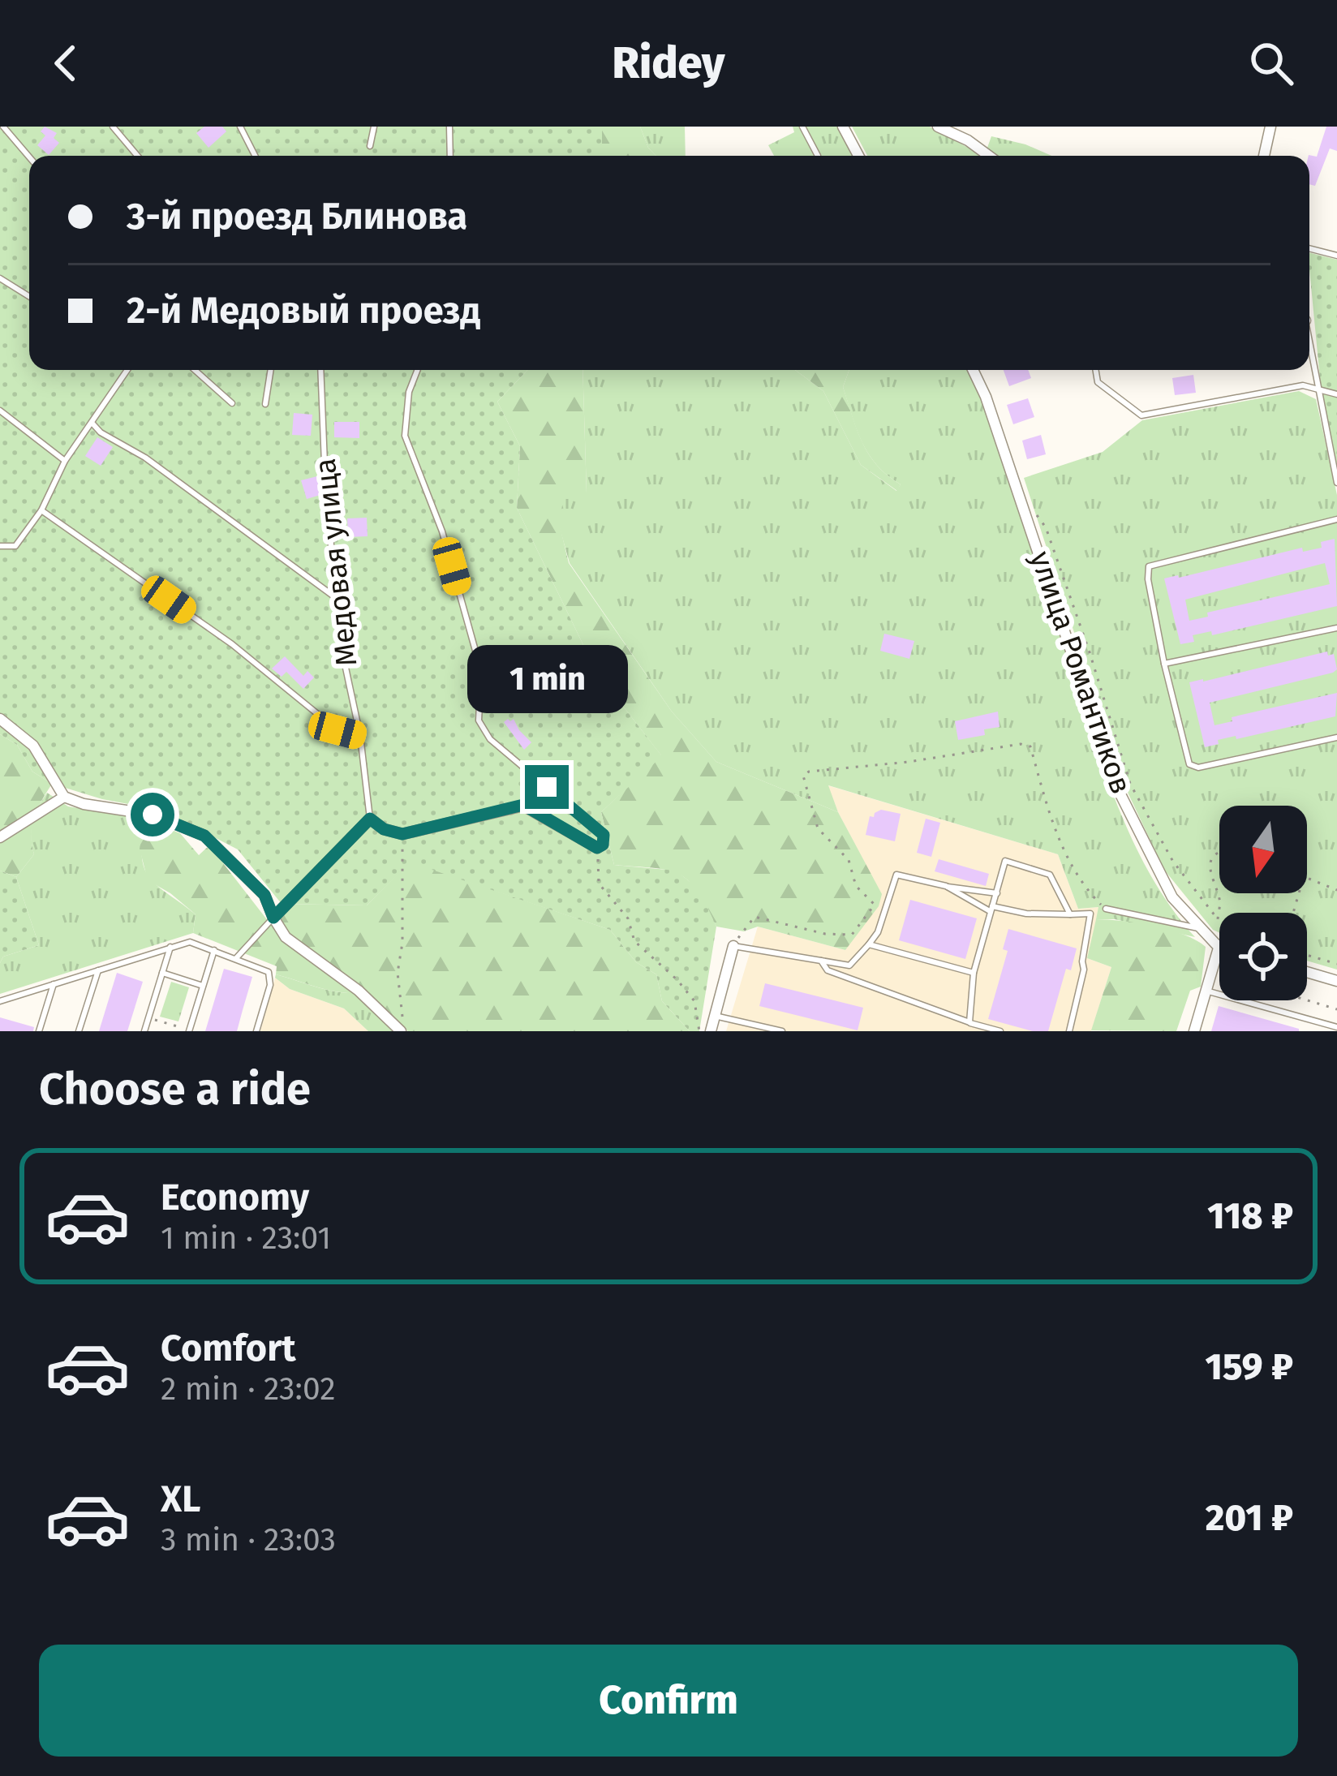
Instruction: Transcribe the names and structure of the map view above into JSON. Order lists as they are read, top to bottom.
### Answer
{
  "streets": {
    "street": ["улица Романтиков"],
    "lane": ["Медовая улица"]
  },
  "north": "bottom",
  "page": {
    "header": "Ridey",
    "banner": ["3-й проезд Блинова", "2-й Медовый проезд"],
    "bubble": "1 min",
    "heading": "Choose a ride",
    "list": [
      {
        "name": "Economy",
        "note": "1 min · 23:01",
        "value": "118 ₽"
      },
      {
        "name": "Comfort",
        "note": "2 min · 23:02",
        "value": "159 ₽"
      },
      {
        "name": "XL",
        "note": "3 min · 23:03",
        "value": "201 ₽"
      }
    ],
    "buttons": "Confirm"
  }
}
